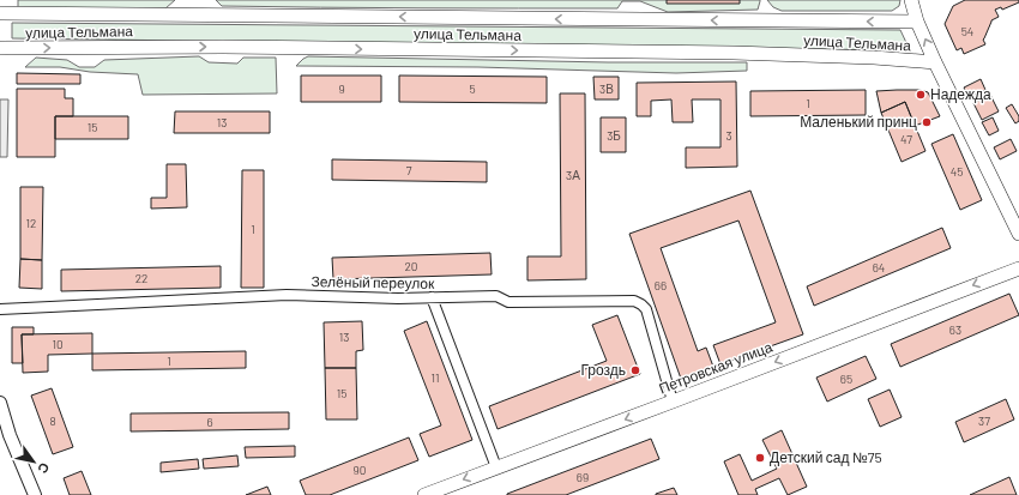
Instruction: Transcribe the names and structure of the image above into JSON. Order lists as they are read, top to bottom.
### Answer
{
  "streets": {
    "main road": ["улица Тельмана", "Петровская улица"],
    "street": ["Зелёный переулок"]
  },
  "crossings": [
    ["Зелёный переулок", "Петровская улица"]
  ],
  "one_way": ["Петровская улица"],
  "places": [
    "Надежда",
    "Маленький принц",
    "Гроздь",
    "Детский сад №75"
  ],
  "house_numbers": [
    "54",
    "9",
    "5",
    "3В",
    "1",
    "13",
    "15",
    "3Б",
    "3",
    "47",
    "7",
    "45",
    "3А",
    "12",
    "1",
    "20",
    "64",
    "22",
    "66",
    "63",
    "13",
    "10",
    "1",
    "11",
    "65",
    "15",
    "8",
    "37",
    "6",
    "90",
    "69"
  ],
  "north": "bottom right"
}
